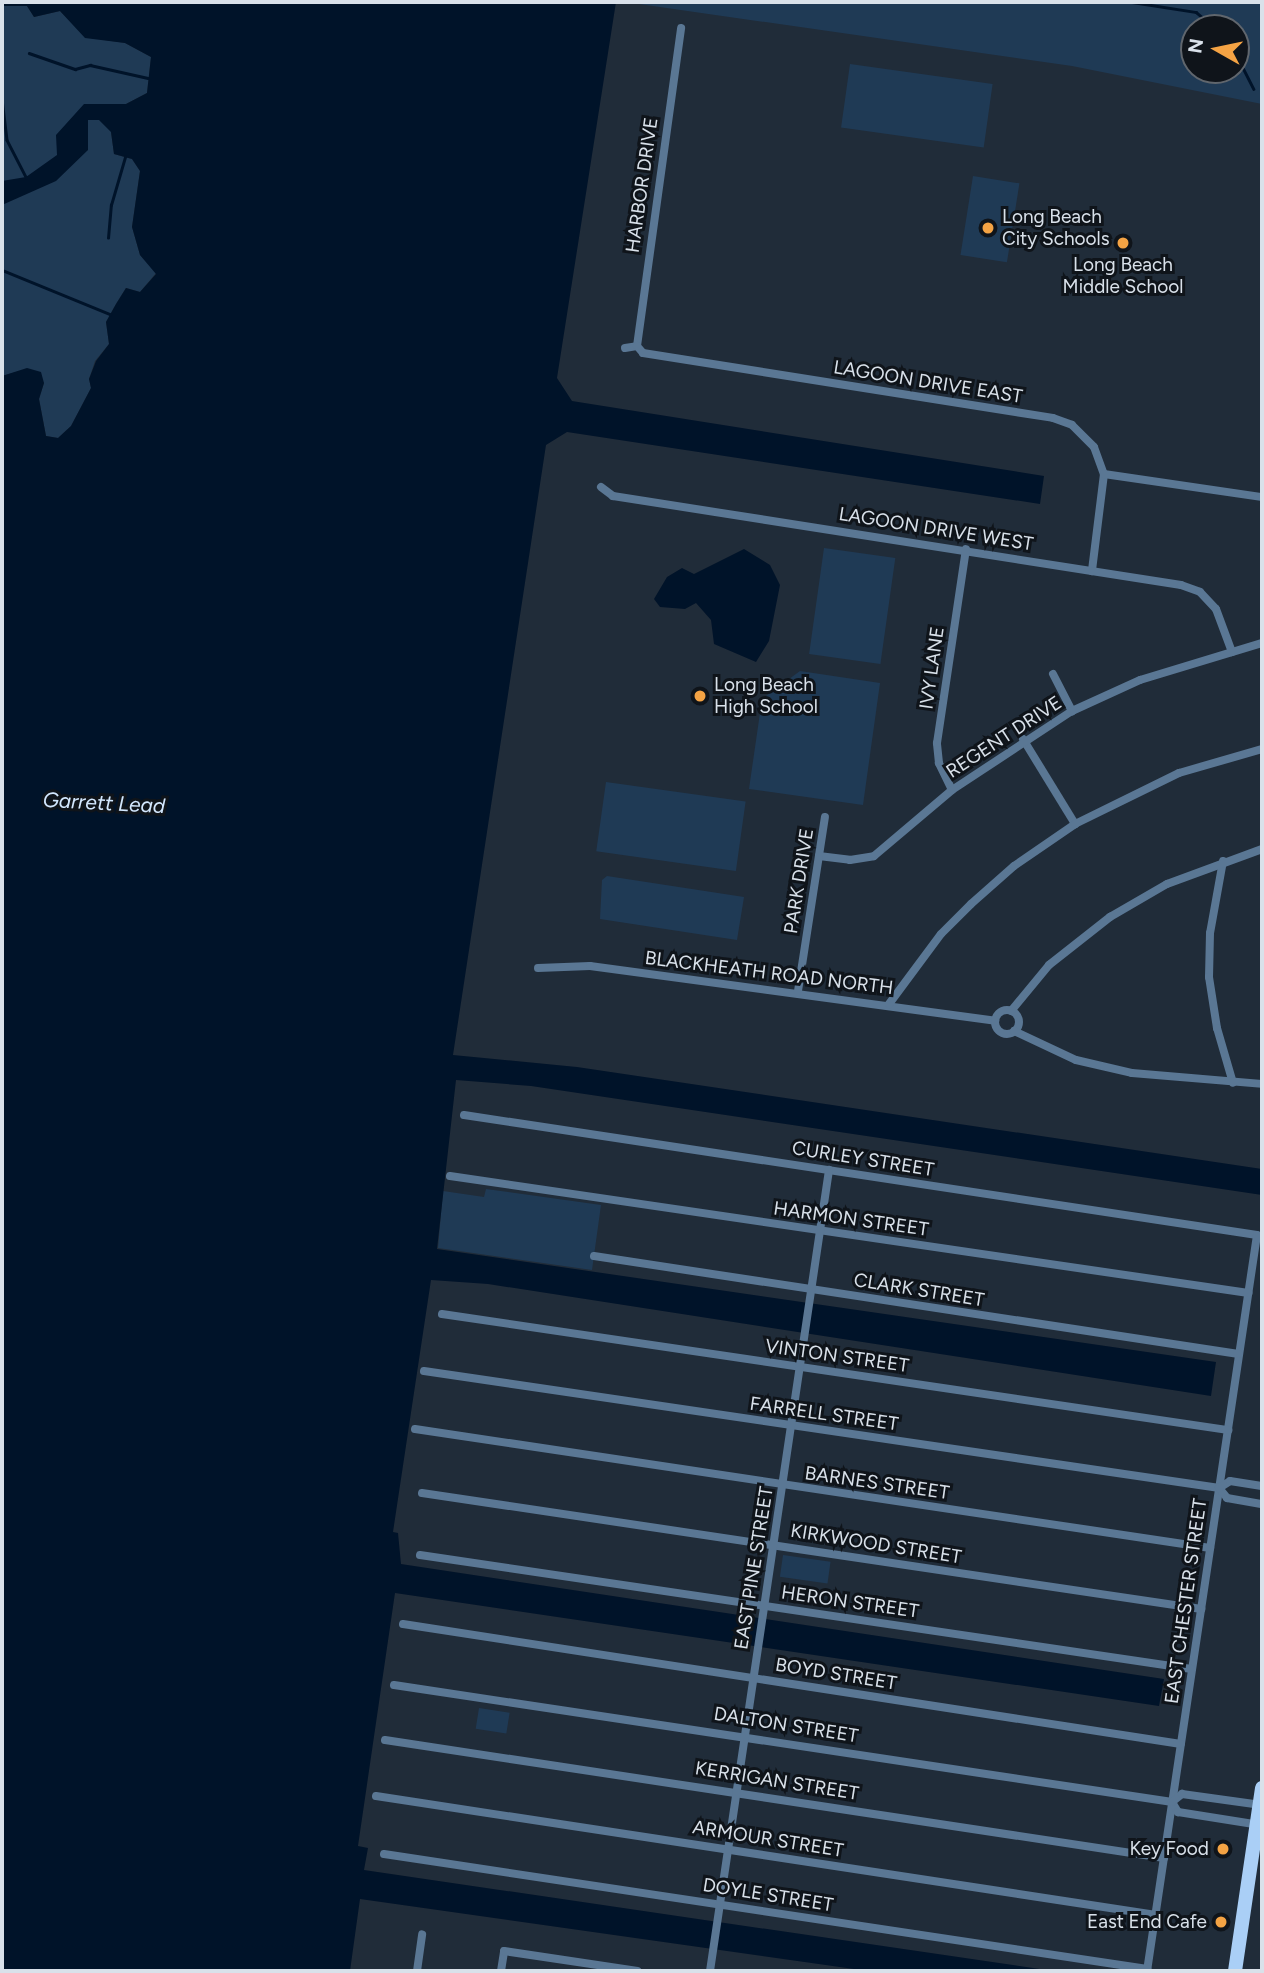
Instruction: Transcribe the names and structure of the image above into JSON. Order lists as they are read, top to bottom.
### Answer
{
  "streets": {
    "street": [
      "HARBOR DRIVE",
      "LAGOON DRIVE EAST",
      "LAGOON DRIVE WEST",
      "IVY LANE",
      "REGENT DRIVE",
      "PARK DRIVE",
      "BLACKHEATH ROAD NORTH",
      "CURLEY STREET",
      "HARMON STREET",
      "CLARK STREET",
      "VINTON STREET",
      "FARRELL STREET",
      "BARNES STREET",
      "KIRKWOOD STREET",
      "EAST PINE STREET",
      "EAST CHESTER STREET",
      "HERON STREET",
      "BOYD STREET",
      "DALTON STREET",
      "KERRIGAN STREET",
      "ARMOUR STREET",
      "DOYLE STREET"
    ]
  },
  "crossings": [
    ["HARBOR DRIVE", "LAGOON DRIVE EAST"],
    ["LAGOON DRIVE WEST", "IVY LANE"],
    ["LAGOON DRIVE WEST", "REGENT DRIVE"],
    ["IVY LANE", "REGENT DRIVE"],
    ["REGENT DRIVE", "PARK DRIVE"],
    ["PARK DRIVE", "BLACKHEATH ROAD NORTH"],
    ["CURLEY STREET", "EAST PINE STREET"],
    ["CURLEY STREET", "EAST CHESTER STREET"],
    ["HARMON STREET", "EAST PINE STREET"],
    ["HARMON STREET", "EAST CHESTER STREET"],
    ["CLARK STREET", "EAST PINE STREET"],
    ["CLARK STREET", "EAST CHESTER STREET"],
    ["VINTON STREET", "EAST PINE STREET"],
    ["VINTON STREET", "EAST CHESTER STREET"],
    ["FARRELL STREET", "EAST PINE STREET"],
    ["FARRELL STREET", "EAST CHESTER STREET"],
    ["BARNES STREET", "EAST PINE STREET"],
    ["BARNES STREET", "EAST CHESTER STREET"],
    ["KIRKWOOD STREET", "EAST PINE STREET"],
    ["KIRKWOOD STREET", "EAST CHESTER STREET"],
    ["EAST PINE STREET", "HERON STREET"],
    ["EAST PINE STREET", "BOYD STREET"],
    ["EAST PINE STREET", "DALTON STREET"],
    ["EAST PINE STREET", "KERRIGAN STREET"],
    ["EAST PINE STREET", "ARMOUR STREET"],
    ["EAST PINE STREET", "DOYLE STREET"],
    ["EAST CHESTER STREET", "HERON STREET"],
    ["EAST CHESTER STREET", "BOYD STREET"],
    ["EAST CHESTER STREET", "DALTON STREET"],
    ["EAST CHESTER STREET", "KERRIGAN STREET"],
    ["EAST CHESTER STREET", "ARMOUR STREET"],
    ["EAST CHESTER STREET", "DOYLE STREET"]
  ],
  "water": ["Garrett Lead"],
  "places": [
    "Long Beach City Schools",
    "Long Beach Middle School",
    "Long Beach High School",
    "Key Food",
    "East End Cafe"
  ],
  "north": "left"
}
